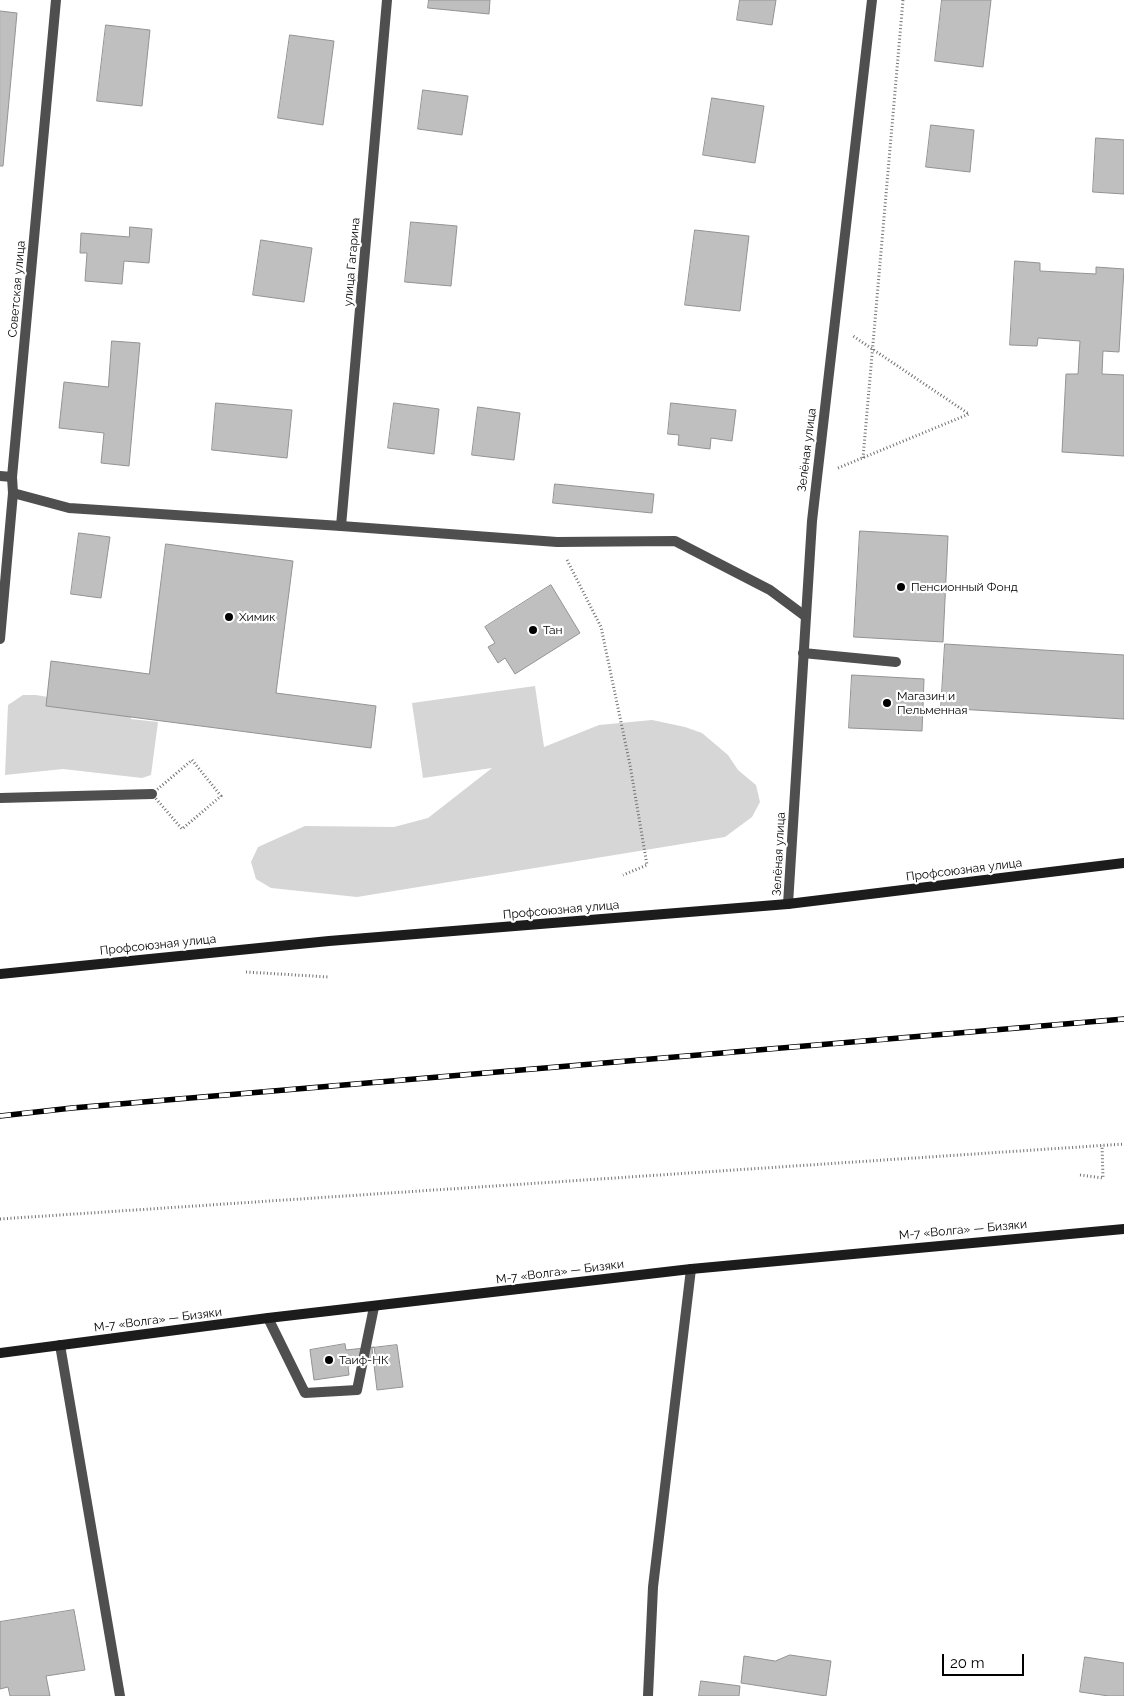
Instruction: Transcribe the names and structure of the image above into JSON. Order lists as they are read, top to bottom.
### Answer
{
  "streets": {
    "main road": ["Профсоюзная улица", "М-7 «Волга» — Бизяки"],
    "street": ["улица Гагарина", "Советская улица", "Зелёная улица"]
  },
  "crossings": [
    ["Зелёная улица", "Профсоюзная улица"]
  ],
  "places": [
    "Пенсионный Фонд",
    "Химик",
    "Тан",
    "Магазин и Пельменная",
    "Таиф-НК"
  ],
  "scale_bar": "20 m"
}
